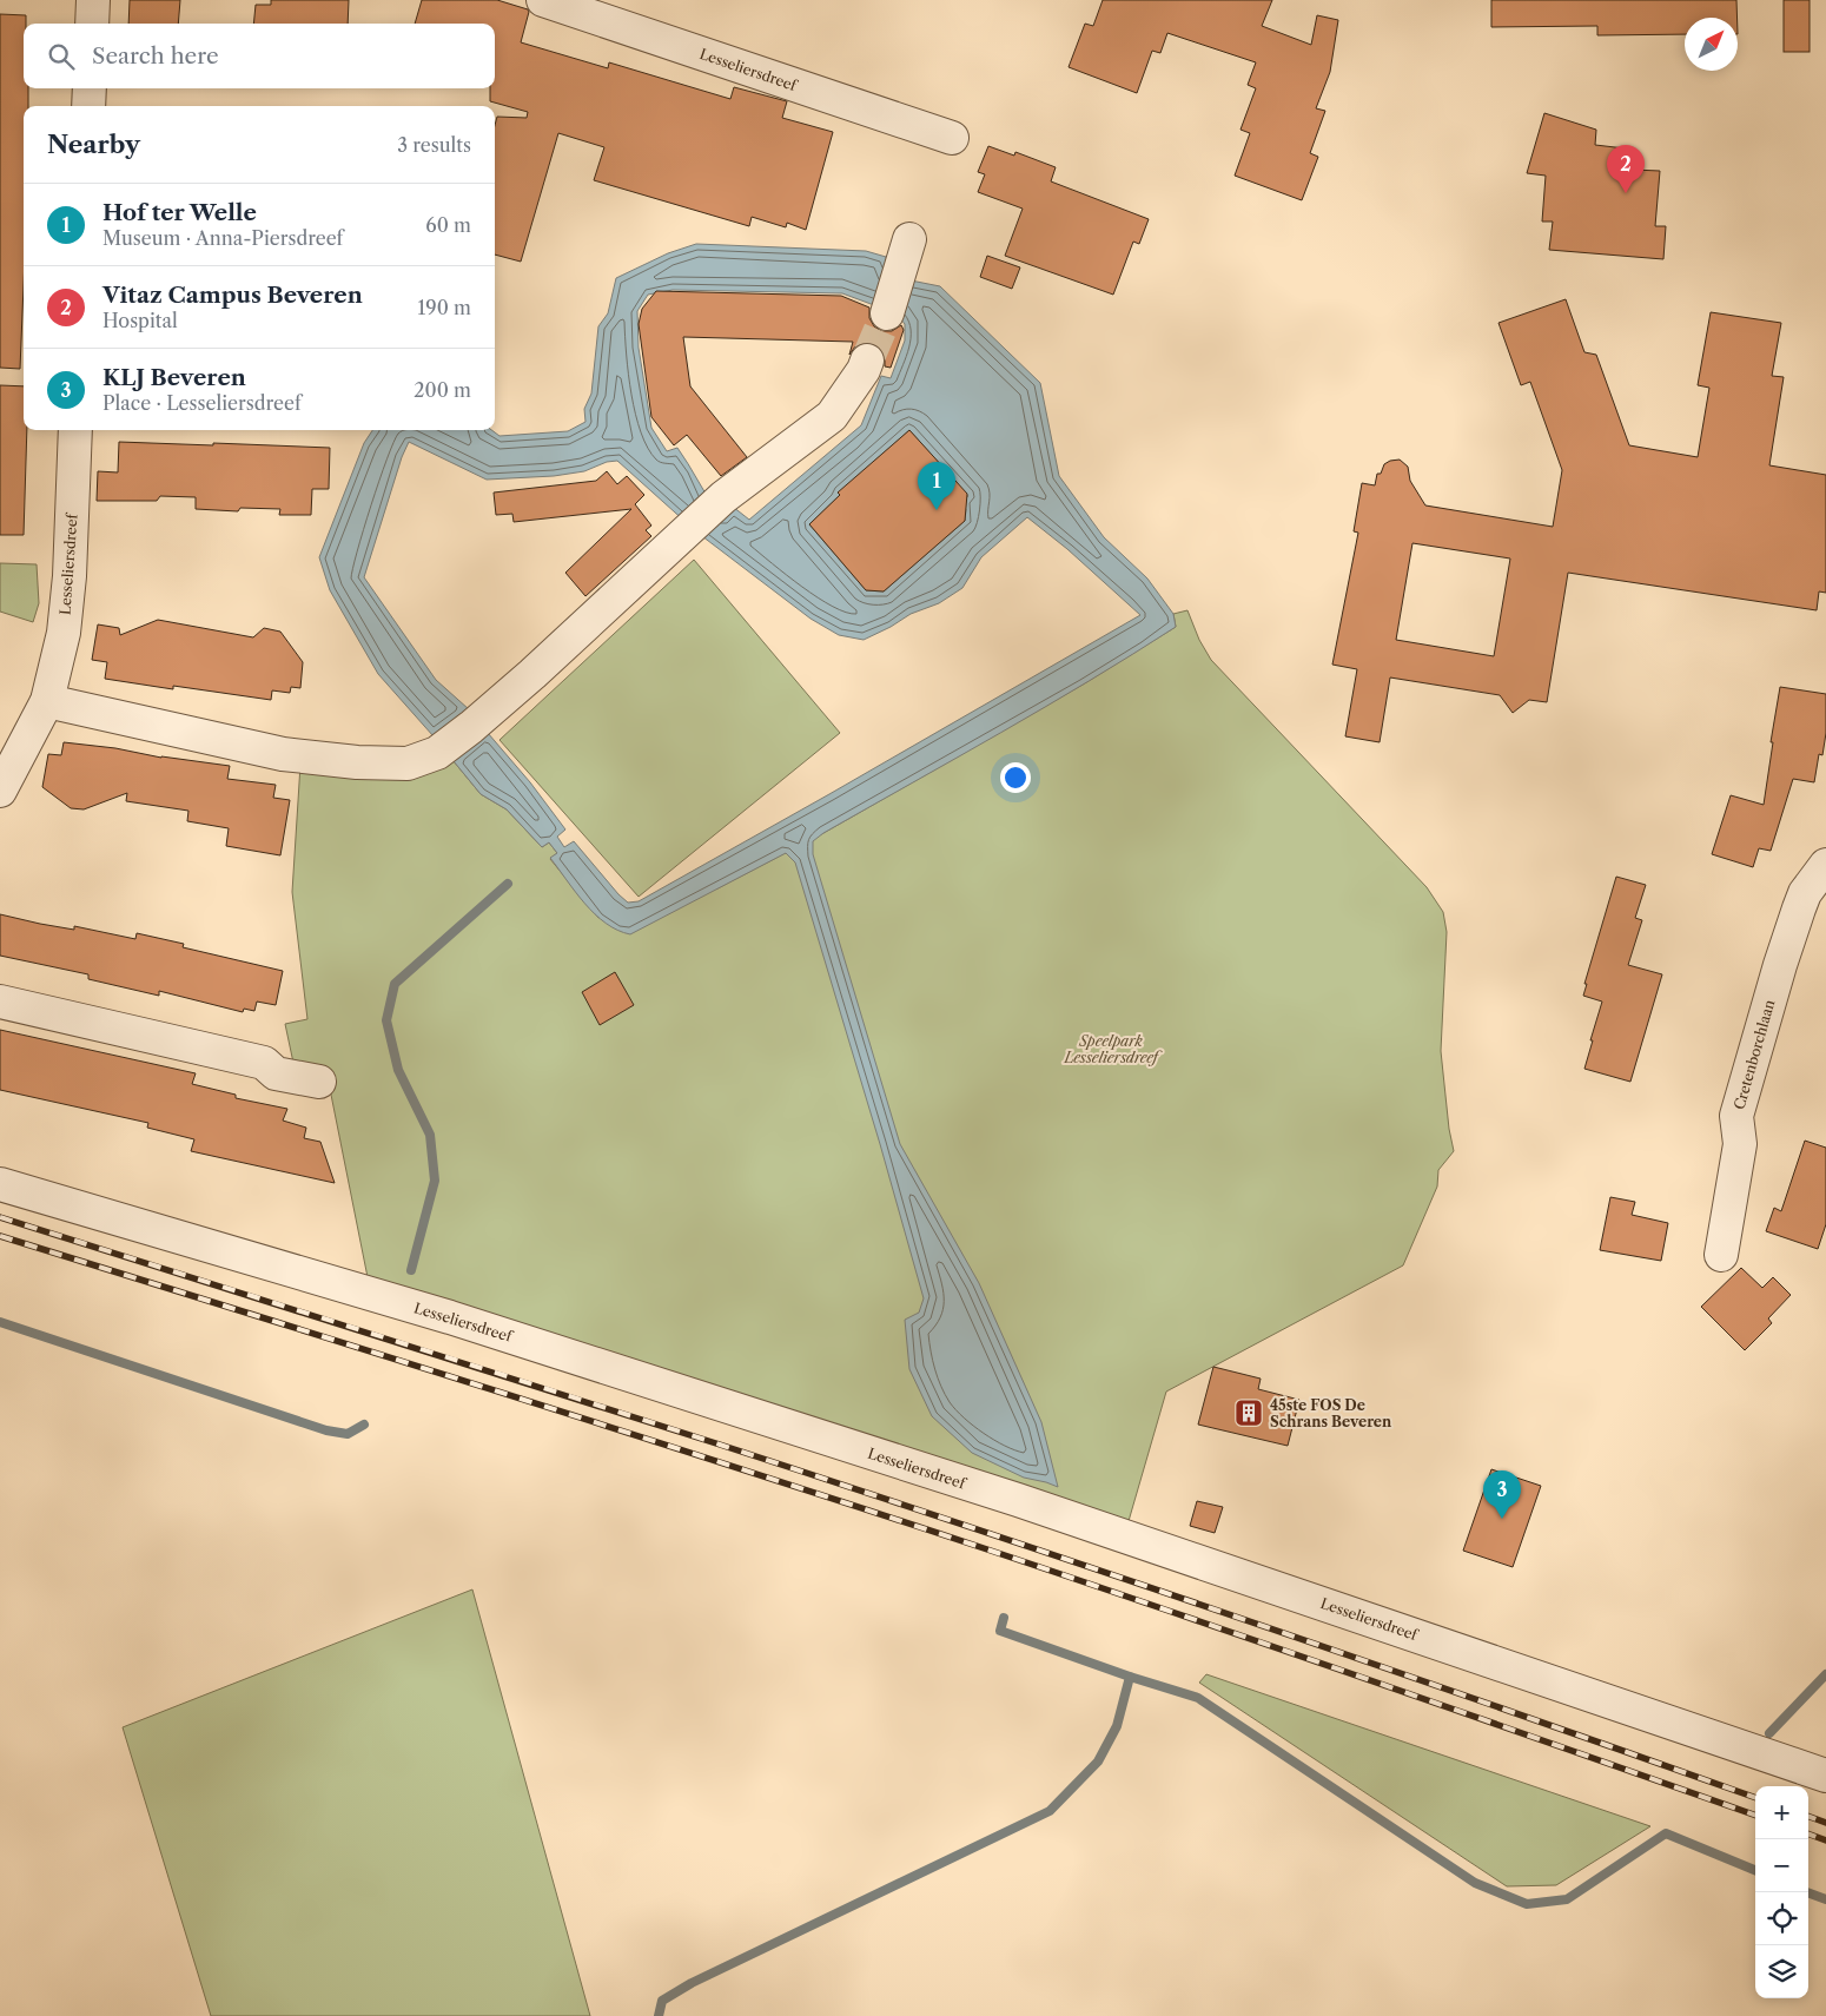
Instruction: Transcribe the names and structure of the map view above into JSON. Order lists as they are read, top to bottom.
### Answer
{
  "streets": {
    "street": ["Lesseliersdreef", "Cretenborchlaan"]
  },
  "parks": ["Speelpark Lesseliersdreef"],
  "places": {
    "building": ["45ste FOS De Schrans Beveren"]
  },
  "north": "top right",
  "page": {
    "search": "Search here",
    "heading": ["Nearby", "3 results"],
    "pins": ["2", "1", "3"],
    "list": [
      {
        "mark": "1",
        "name": "Hof ter Welle",
        "note": "Museum · Anna-Piersdreef",
        "value": "60 m"
      },
      {
        "mark": "2",
        "name": "Vitaz Campus Beveren",
        "note": "Hospital",
        "value": "190 m"
      },
      {
        "mark": "3",
        "name": "KLJ Beveren",
        "note": "Place · Lesseliersdreef",
        "value": "200 m"
      }
    ],
    "map_buttons": ["+", "−"]
  }
}
